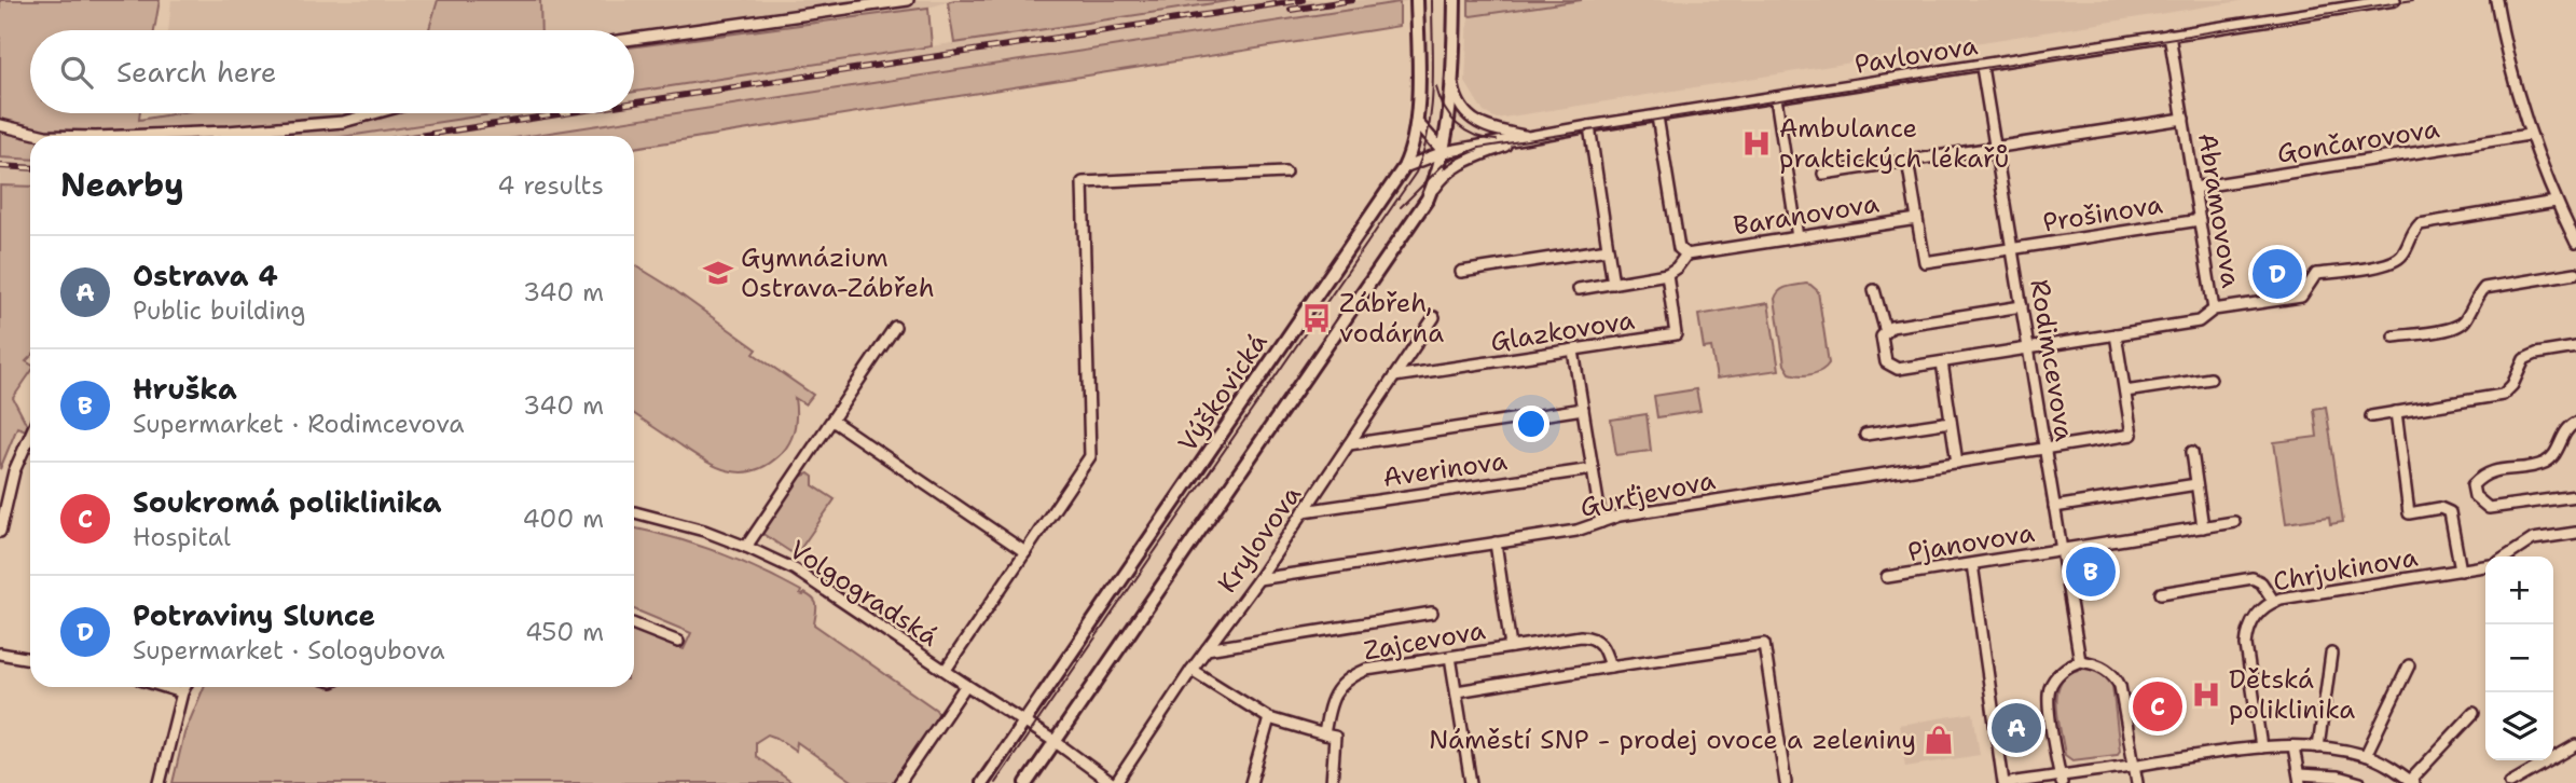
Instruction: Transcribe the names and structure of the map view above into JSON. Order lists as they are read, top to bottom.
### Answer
{
  "streets": {
    "street": [
      "Pavlovova",
      "Gončarovova",
      "Abramovova",
      "Prošinova",
      "Baranovova",
      "Glazkovova",
      "Rodimcevova",
      "Výškovická",
      "Averinova",
      "Gurťjevova",
      "Krylovova",
      "Pjanovova",
      "Chrjukinova",
      "Volgogradská",
      "Zajcevova"
    ]
  },
  "crossings": [
    ["Pavlovova", "Abramovova"],
    ["Pavlovova", "Rodimcevova"],
    ["Pavlovova", "Výškovická"],
    ["Gončarovova", "Abramovova"],
    ["Abramovova", "Prošinova"],
    ["Abramovova", "Baranovova"],
    ["Abramovova", "Rodimcevova"],
    ["Prošinova", "Baranovova"],
    ["Prošinova", "Rodimcevova"],
    ["Baranovova", "Rodimcevova"],
    ["Glazkovova", "Krylovova"],
    ["Rodimcevova", "Gurťjevova"],
    ["Rodimcevova", "Pjanovova"],
    ["Výškovická", "Volgogradská"],
    ["Averinova", "Krylovova"],
    ["Gurťjevova", "Krylovova"],
    ["Krylovova", "Volgogradská"]
  ],
  "places": {
    "hospital": ["Ambulance praktických lékařů", "Dětská poliklinika"],
    "school or university": ["Gymnázium Ostrava-Zábřeh"],
    "bus stop": ["Zábřeh, vodárna"],
    "shop": ["Náměstí SNP - prodej ovoce a zeleniny"]
  },
  "page": {
    "search": "Search here",
    "heading": ["Nearby", "4 results"],
    "list": [
      {
        "mark": "A",
        "name": "Ostrava 4",
        "note": "Public building",
        "value": "340 m"
      },
      {
        "mark": "B",
        "name": "Hruška",
        "note": "Supermarket · Rodimcevova",
        "value": "340 m"
      },
      {
        "mark": "C",
        "name": "Soukromá poliklinika",
        "note": "Hospital",
        "value": "400 m"
      },
      {
        "mark": "D",
        "name": "Potraviny Slunce",
        "note": "Supermarket · Sologubova",
        "value": "450 m"
      }
    ],
    "pins": [
      "D",
      "B",
      "C",
      "A"
    ],
    "map_buttons": ["+", "−"]
  }
}
